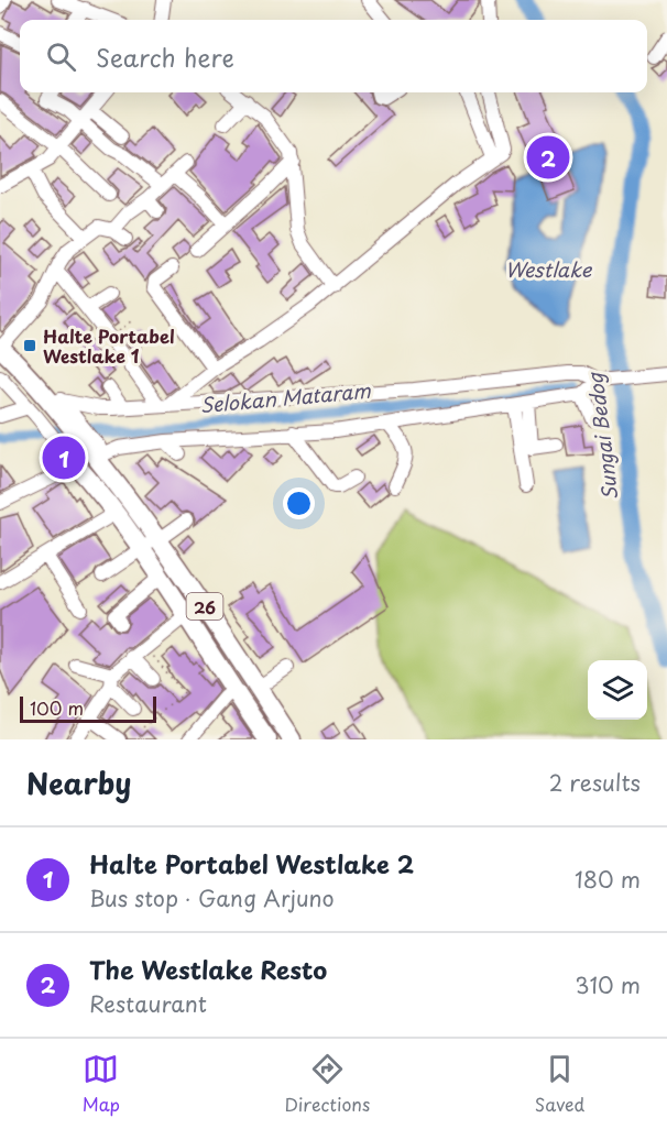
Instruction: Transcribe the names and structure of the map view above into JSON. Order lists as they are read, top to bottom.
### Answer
{
  "streets": {
    "highway": ["26"]
  },
  "water": ["Westlake", "Selokan Mataram", "Sungai Bedog"],
  "places": {
    "transit": ["Halte Portabel Westlake 1"]
  },
  "scale_bar": "100 m",
  "page": {
    "search": "Search here",
    "pins": ["2", "1"],
    "scale": "100 m",
    "heading": ["Nearby", "2 results"],
    "list": [
      {
        "mark": "1",
        "name": "Halte Portabel Westlake 2",
        "note": "Bus stop · Gang Arjuno",
        "value": "180 m"
      },
      {
        "mark": "2",
        "name": "The Westlake Resto",
        "note": "Restaurant",
        "value": "310 m"
      }
    ],
    "nav": ["Map", "Directions", "Saved"]
  }
}
